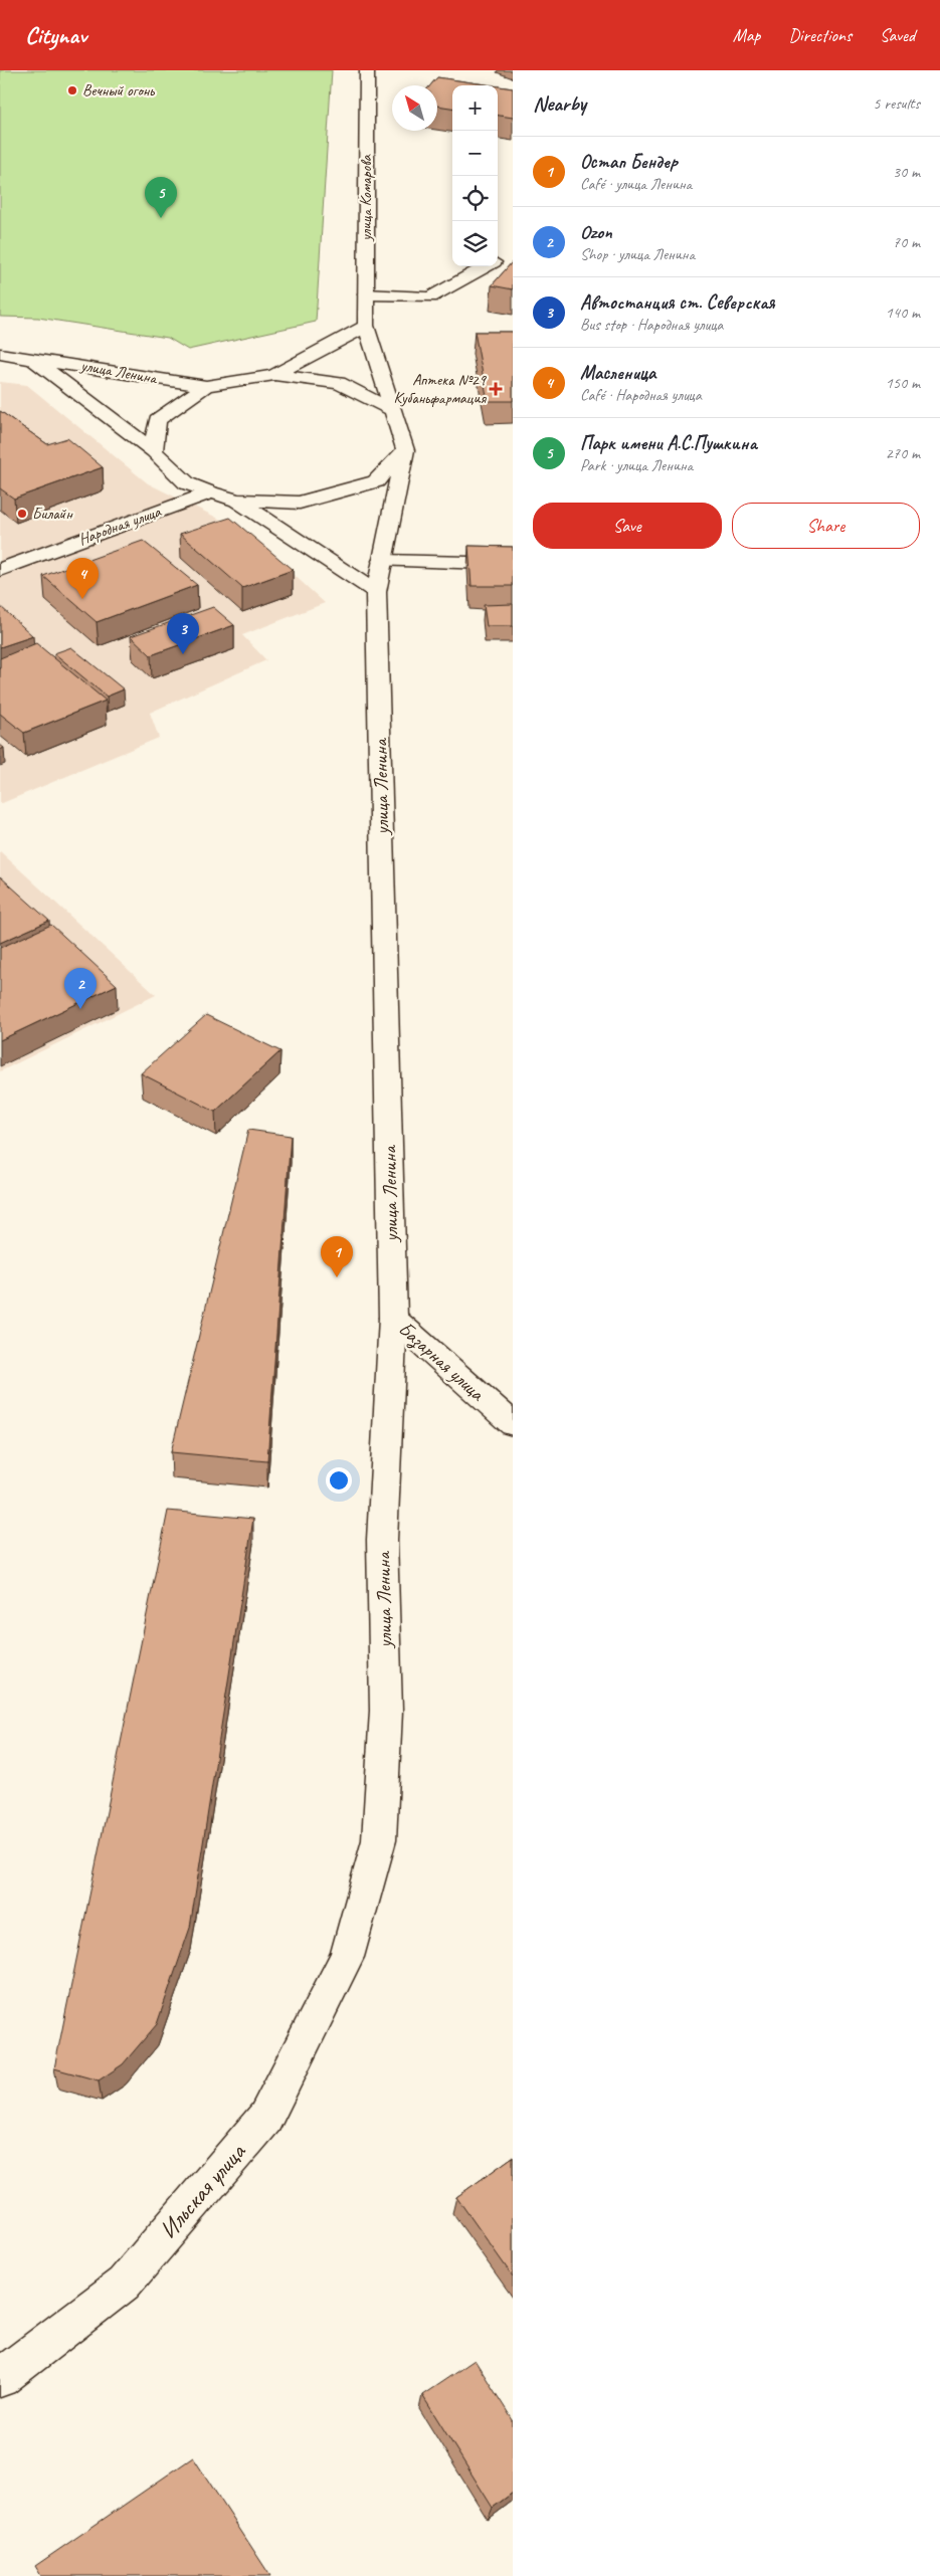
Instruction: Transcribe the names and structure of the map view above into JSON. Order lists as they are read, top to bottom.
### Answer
{
  "streets": {
    "street": [
      "улица Комарова",
      "улица Ленина",
      "Народная улица",
      "Базарная улица",
      "Ильская улица"
    ]
  },
  "crossings": [
    ["улица Комарова", "улица Ленина"],
    ["улица Ленина", "Народная улица"],
    ["улица Ленина", "Базарная улица"],
    ["улица Ленина", "Ильская улица"]
  ],
  "places": {
    "other": ["Вечный огонь", "Билайн"],
    "health": ["Аптека №29 Кубаньфармация"]
  },
  "north": "top left",
  "page": {
    "header": "Citynav",
    "nav": ["Map", "Directions", "Saved"],
    "heading": ["Nearby", "5 results"],
    "map_buttons": ["+", "−"],
    "list": [
      {
        "mark": "1",
        "name": "Остап Бендер",
        "note": "Café · улица Ленина",
        "value": "30 m"
      },
      {
        "mark": "2",
        "name": "Ozon",
        "note": "Shop · улица Ленина",
        "value": "70 m"
      },
      {
        "mark": "3",
        "name": "Автостанция ст. Северская",
        "note": "Bus stop · Народная улица",
        "value": "140 m"
      },
      {
        "mark": "4",
        "name": "Масленица",
        "note": "Café · Народная улица",
        "value": "150 m"
      },
      {
        "mark": "5",
        "name": "Парк имени А.С.Пушкина",
        "note": "Park · улица Ленина",
        "value": "270 m"
      }
    ],
    "pins": [
      "5",
      "4",
      "3",
      "2",
      "1"
    ],
    "buttons": ["Save", "Share"]
  }
}
